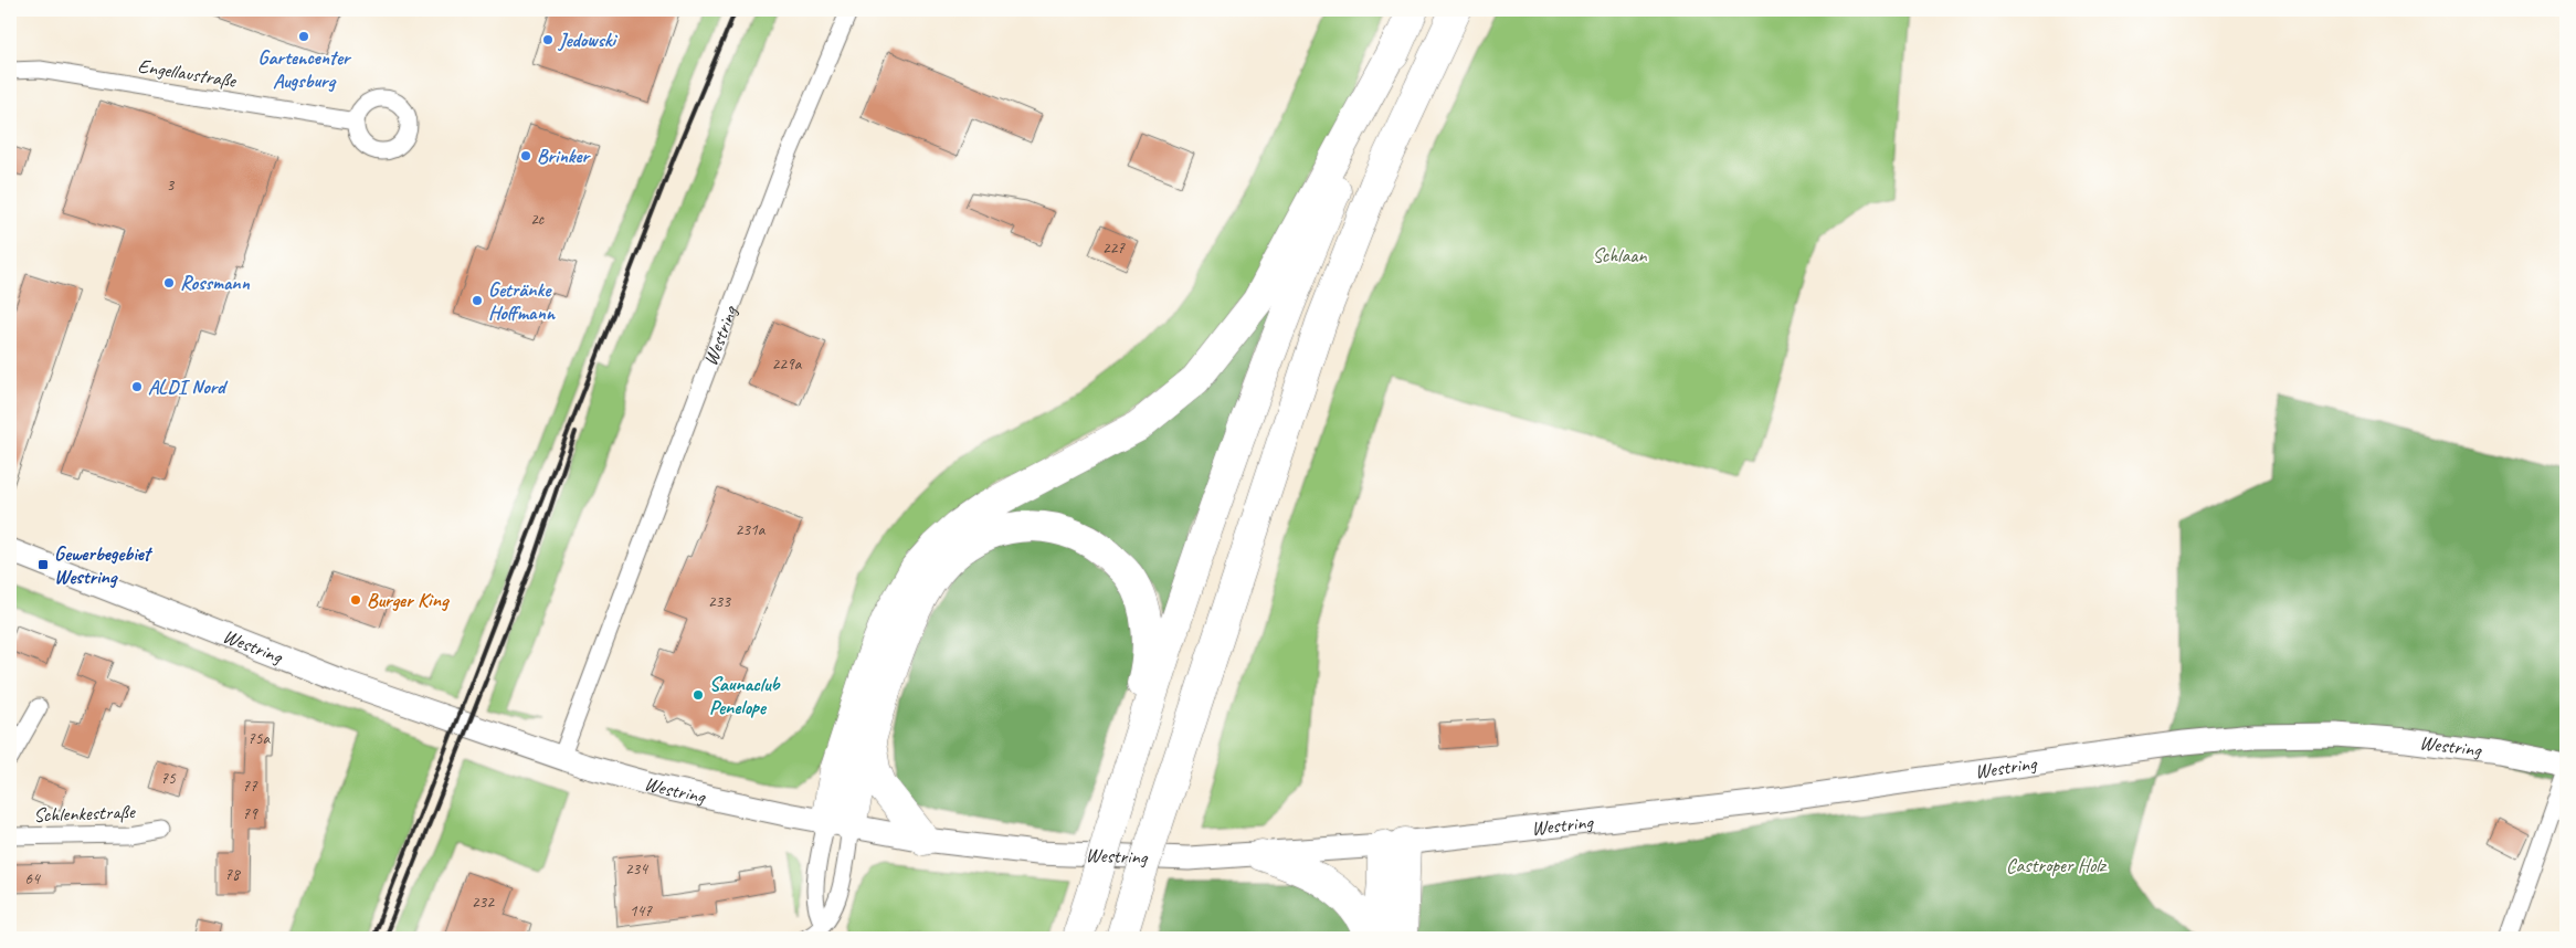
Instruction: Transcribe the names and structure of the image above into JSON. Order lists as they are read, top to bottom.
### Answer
{
  "streets": {
    "main road": ["Westring"],
    "street": ["Engellaustraße", "Schlenkestraße"]
  },
  "parks": ["Schlaan", "Castroper Holz"],
  "places": {
    "other": [
      "Gartencenter Augsburg",
      "Jedowski",
      "Brinker",
      "Rossmann",
      "Getränke Hoffmann",
      "ALDI Nord",
      "Burger King",
      "Saunaclub Penelope"
    ],
    "transit": ["Gewerbegebiet Westring"]
  },
  "house_numbers": [
    "3",
    "2c",
    "227",
    "229a",
    "231a",
    "233",
    "75a",
    "75",
    "77",
    "79",
    "234",
    "78",
    "64",
    "232",
    "147"
  ]
}
